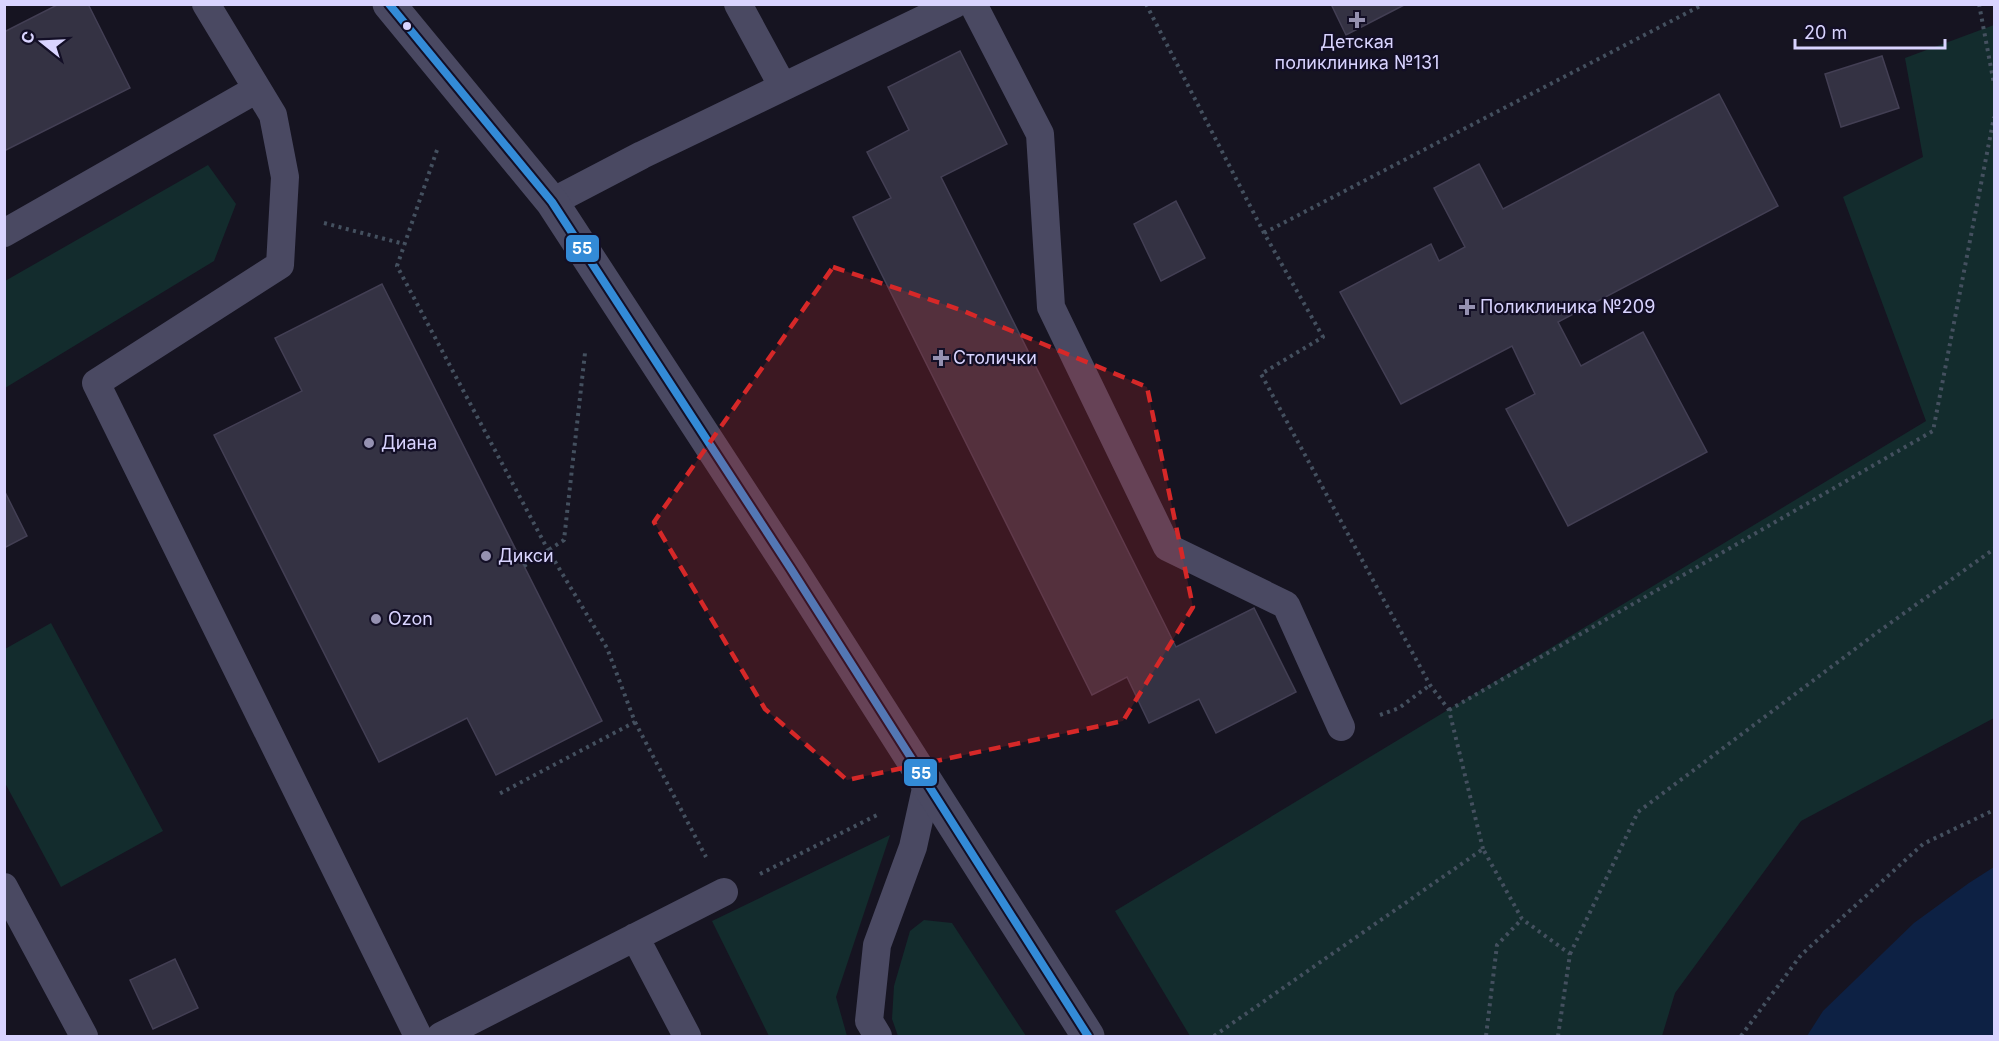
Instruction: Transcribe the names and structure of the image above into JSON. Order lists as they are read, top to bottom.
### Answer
{
  "places": {
    "health": ["Детская поликлиника №131", "Поликлиника №209", "Столички"],
    "other": ["Диана", "Дикси", "Ozon"]
  },
  "lines": ["transit line 55"],
  "scale_bar": "20 m",
  "north": "left"
}
